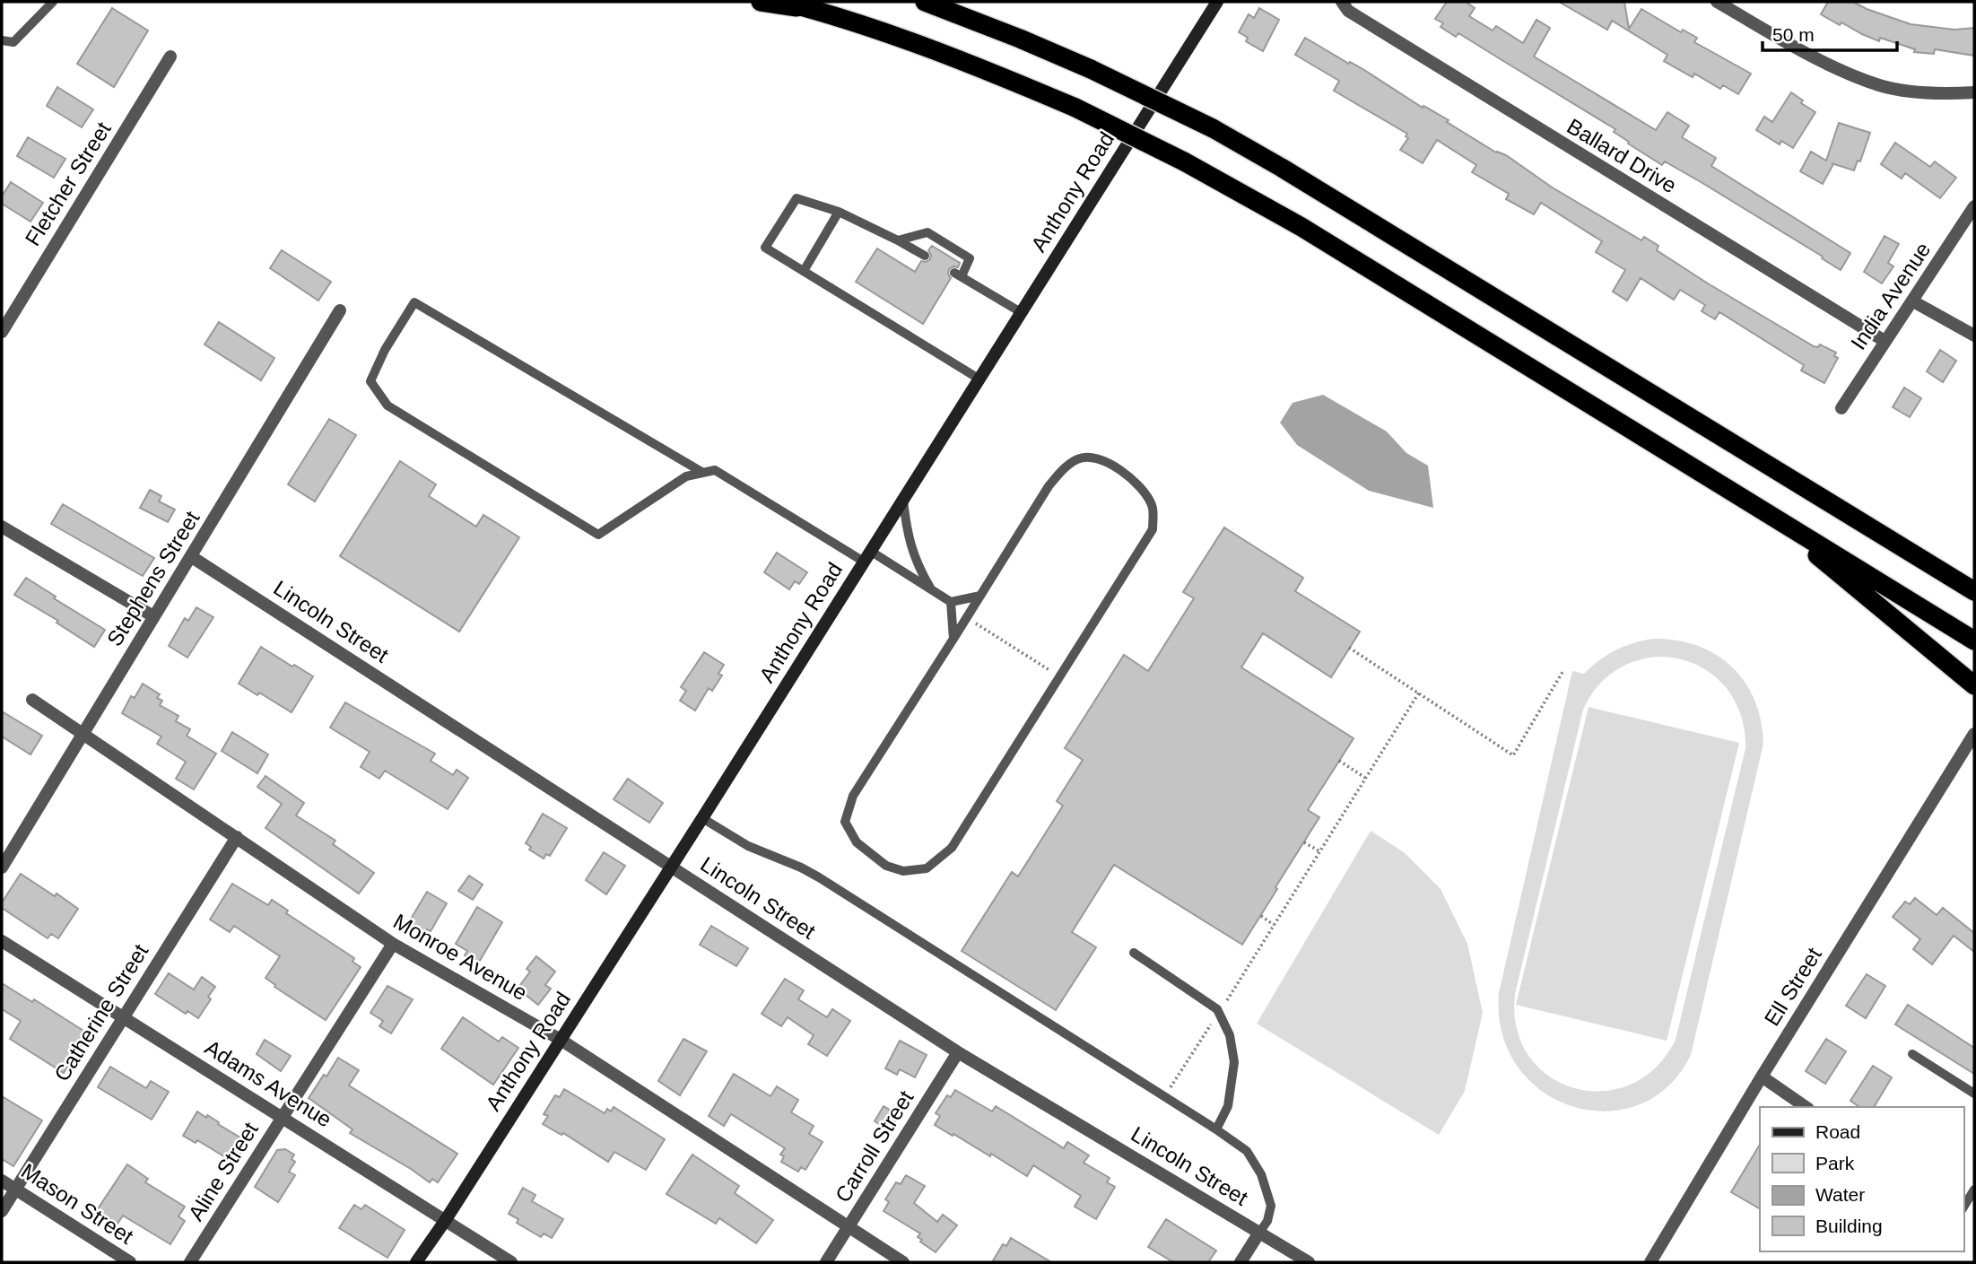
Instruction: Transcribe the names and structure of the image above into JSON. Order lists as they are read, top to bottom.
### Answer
{
  "streets": {
    "street": [
      "Ballard Drive",
      "Fletcher Street",
      "Anthony Road",
      "India Avenue",
      "Stephens Street",
      "Lincoln Street",
      "Monroe Avenue",
      "Ell Street",
      "Catherine Street",
      "Adams Avenue",
      "Carroll Street",
      "Aline Street",
      "Mason Street"
    ]
  },
  "crossings": [
    ["Ballard Drive", "India Avenue"],
    ["Anthony Road", "Lincoln Street"],
    ["Anthony Road", "Monroe Avenue"],
    ["Anthony Road", "Adams Avenue"],
    ["Stephens Street", "Lincoln Street"],
    ["Stephens Street", "Monroe Avenue"],
    ["Lincoln Street", "Carroll Street"],
    ["Monroe Avenue", "Catherine Street"],
    ["Monroe Avenue", "Carroll Street"],
    ["Monroe Avenue", "Aline Street"],
    ["Catherine Street", "Adams Avenue"],
    ["Catherine Street", "Mason Street"],
    ["Adams Avenue", "Aline Street"]
  ],
  "legend": [
    "Road",
    "Park",
    "Water",
    "Building"
  ],
  "scale_bar": "50 m"
}
